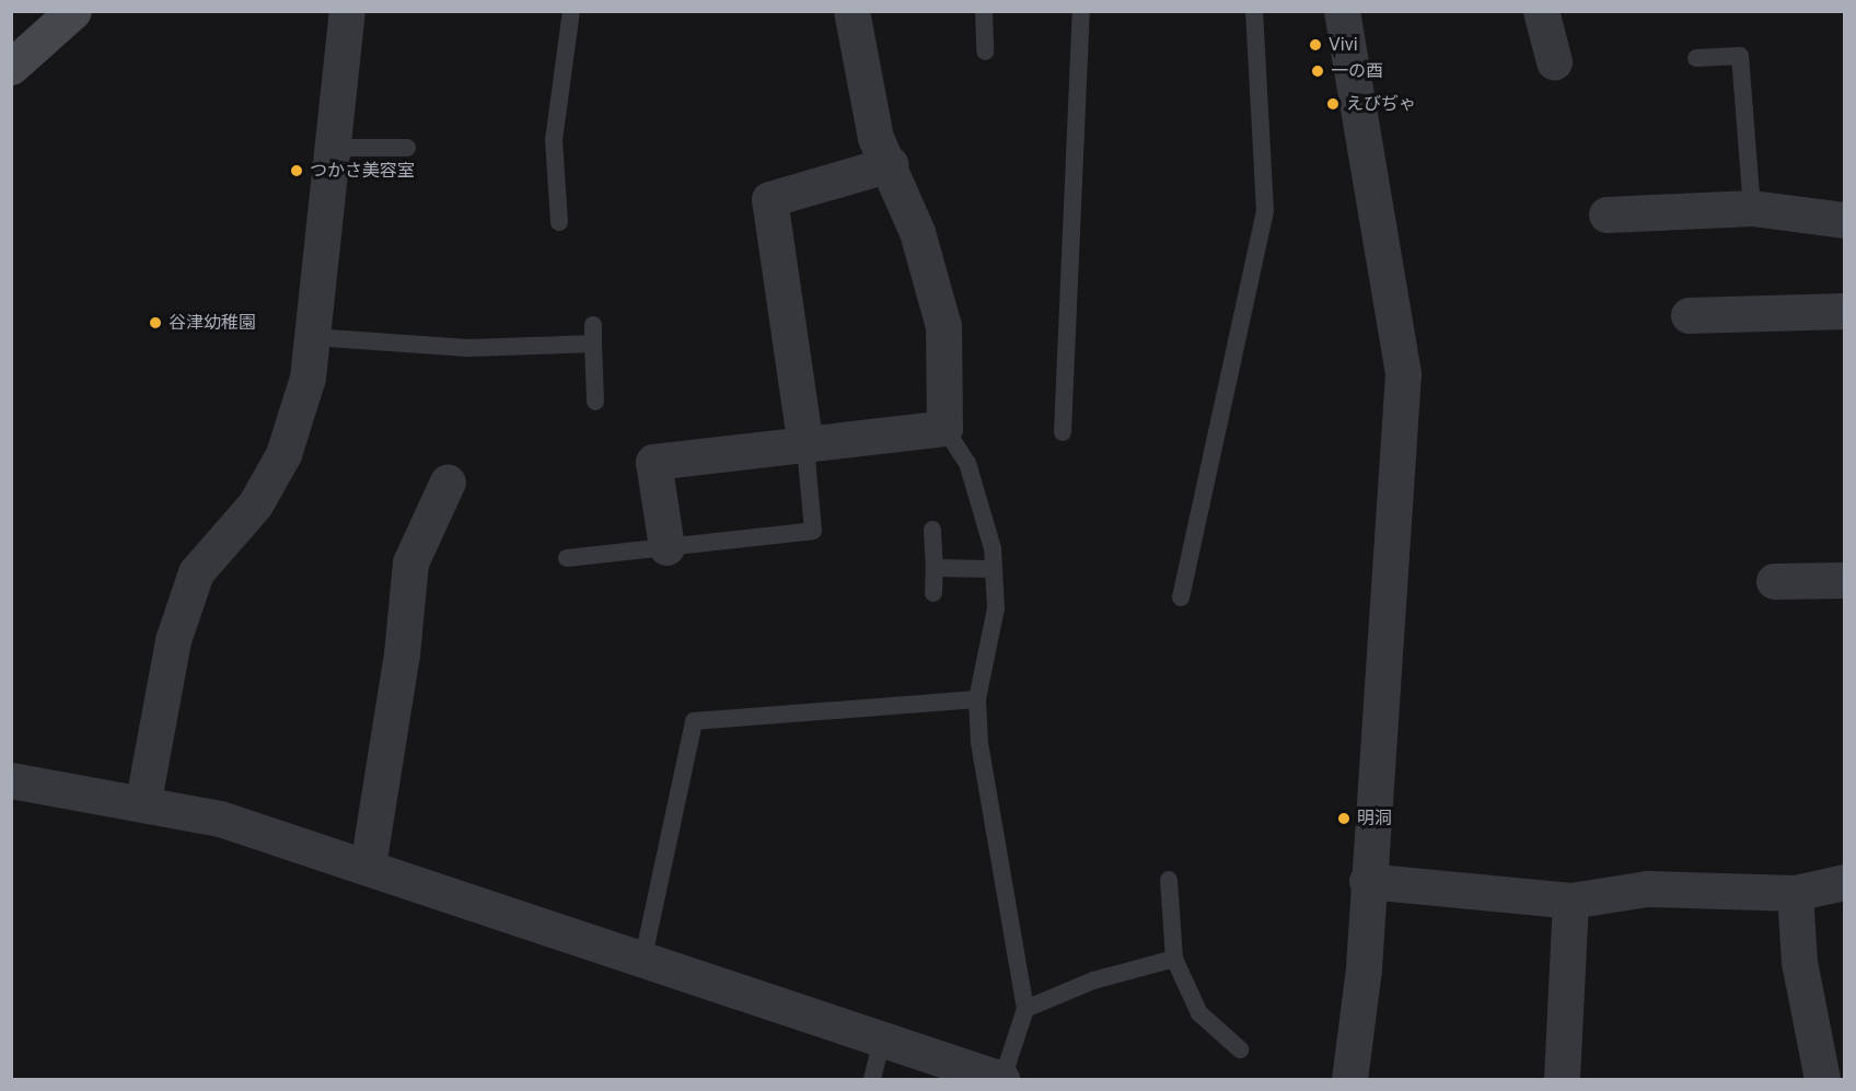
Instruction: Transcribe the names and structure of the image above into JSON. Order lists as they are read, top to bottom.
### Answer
{
  "places": [
    "Vivi",
    "一の酉",
    "えびぢゃ",
    "つかさ美容室",
    "谷津幼稚園",
    "明洞"
  ]
}
